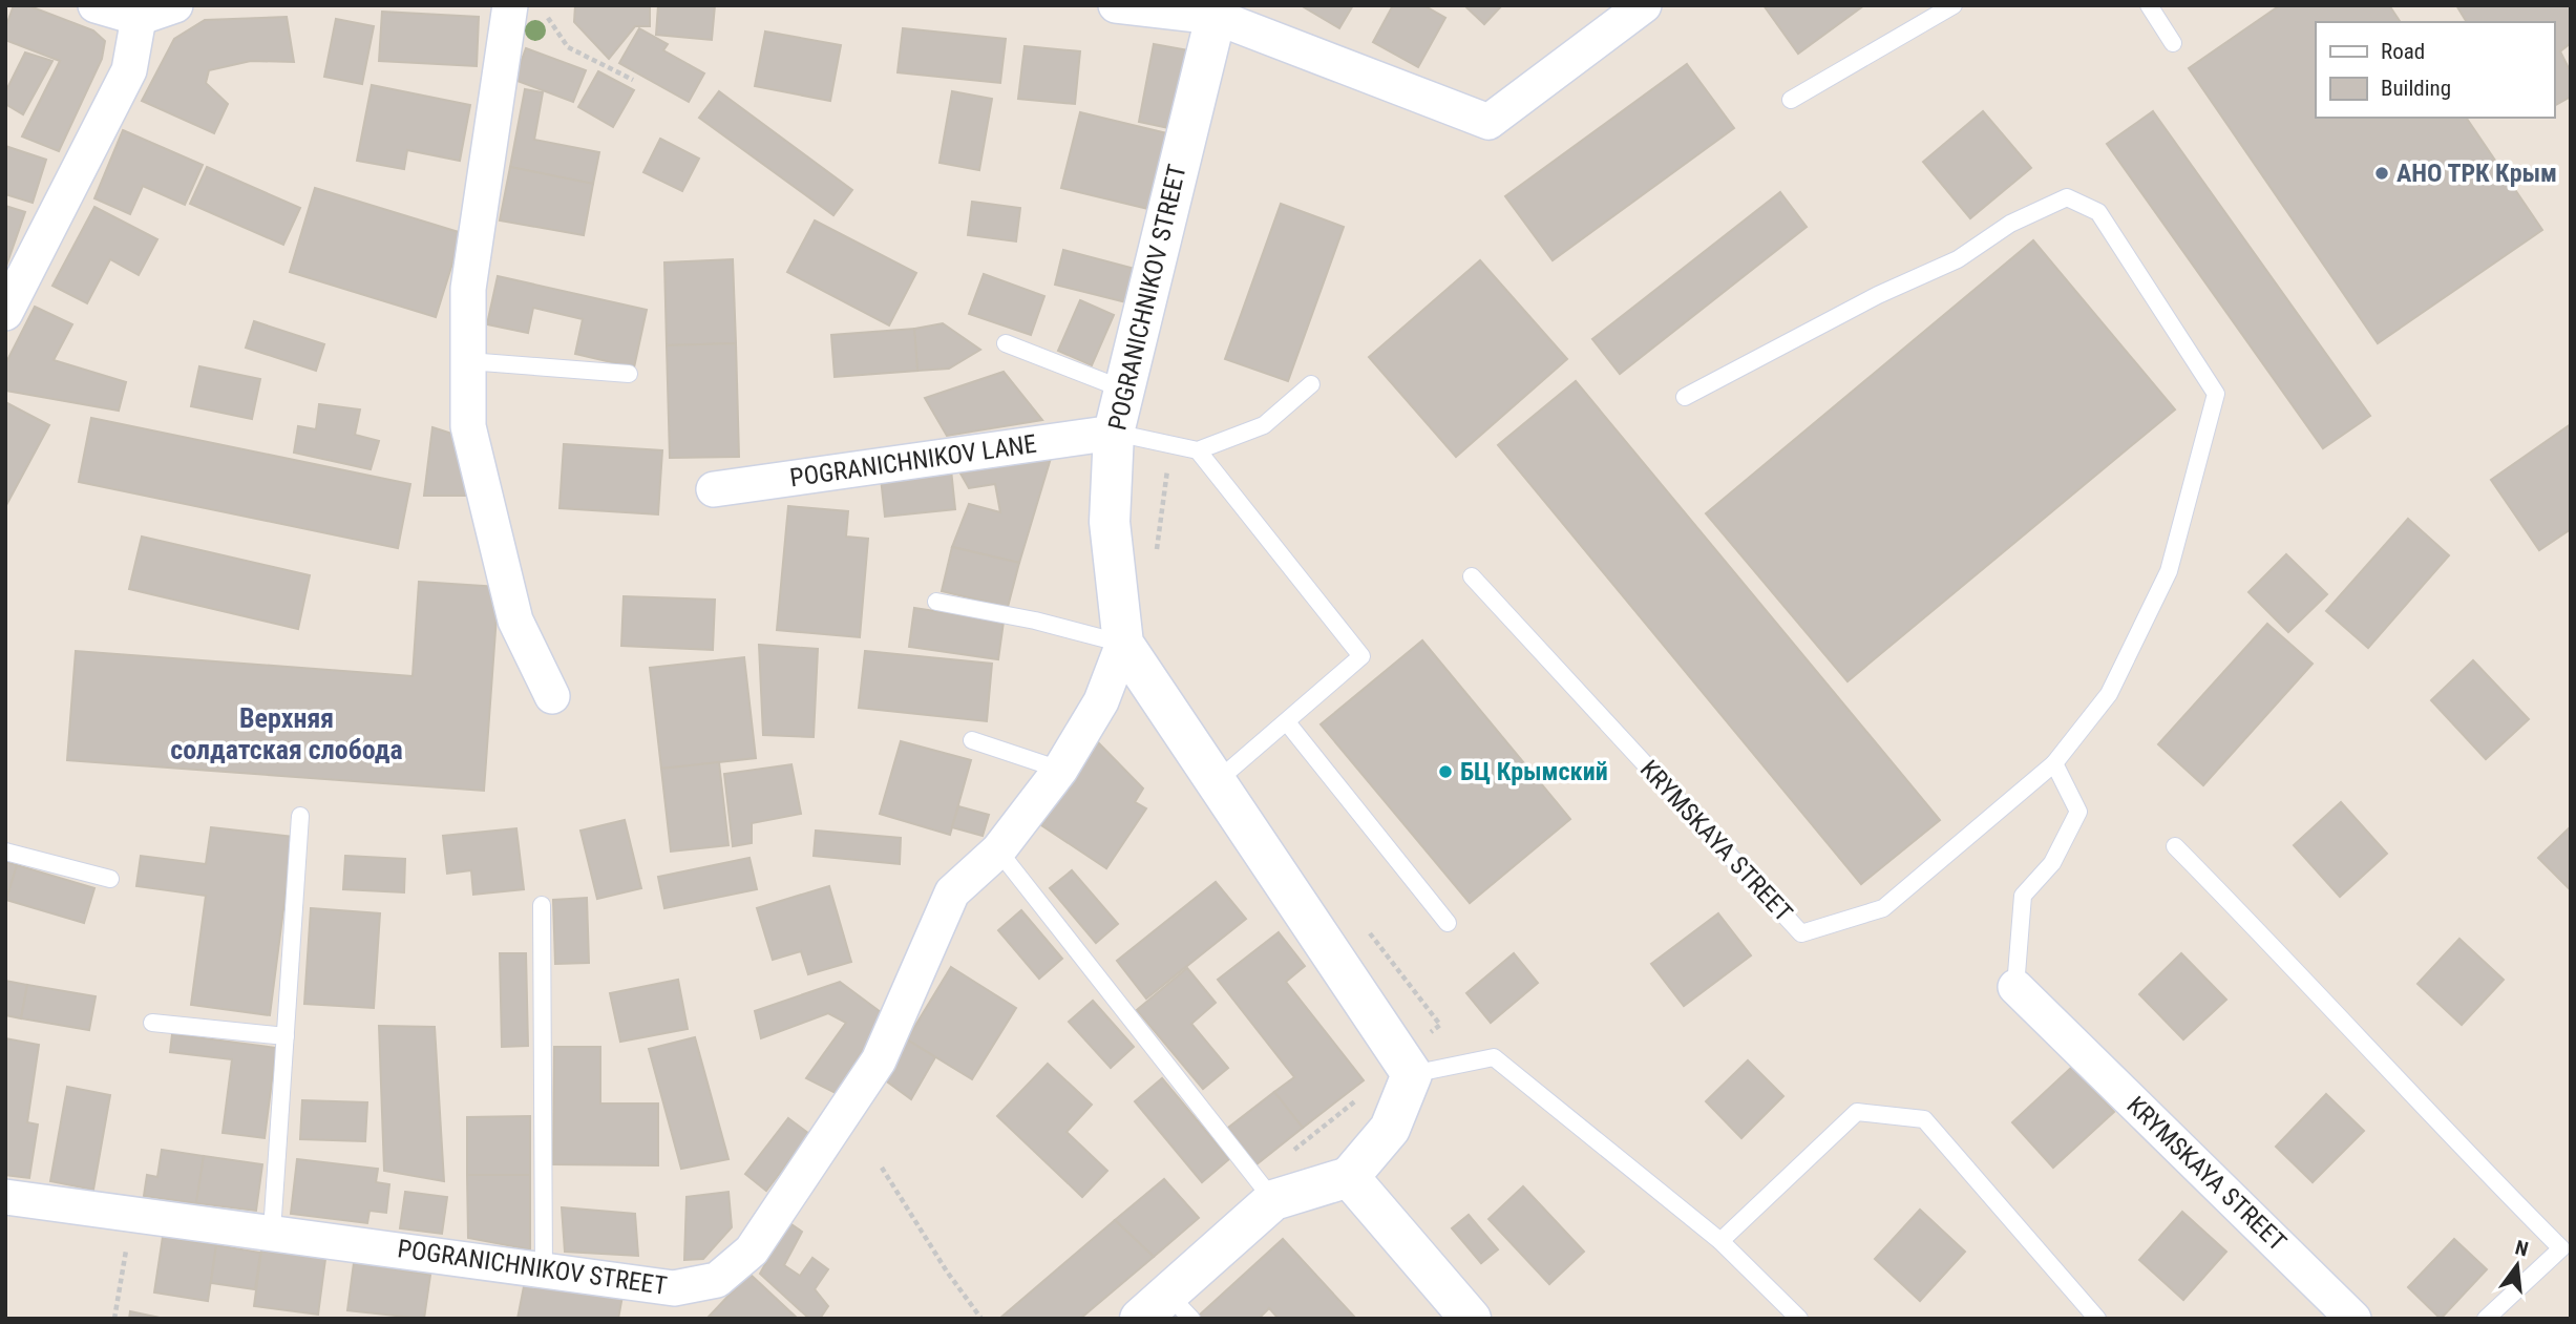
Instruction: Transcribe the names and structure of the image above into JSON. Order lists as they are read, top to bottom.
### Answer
{
  "streets": {
    "street": ["POGRANICHNIKOV STREET", "POGRANICHNIKOV LANE", "KRYMSKAYA STREET"]
  },
  "crossings": [
    ["POGRANICHNIKOV STREET", "POGRANICHNIKOV LANE"]
  ],
  "districts": ["Верхняя солдатская слобода"],
  "places": ["АНО ТРК Крым", "БЦ Крымский"],
  "legend": ["Road", "Building"],
  "north": "top"
}
